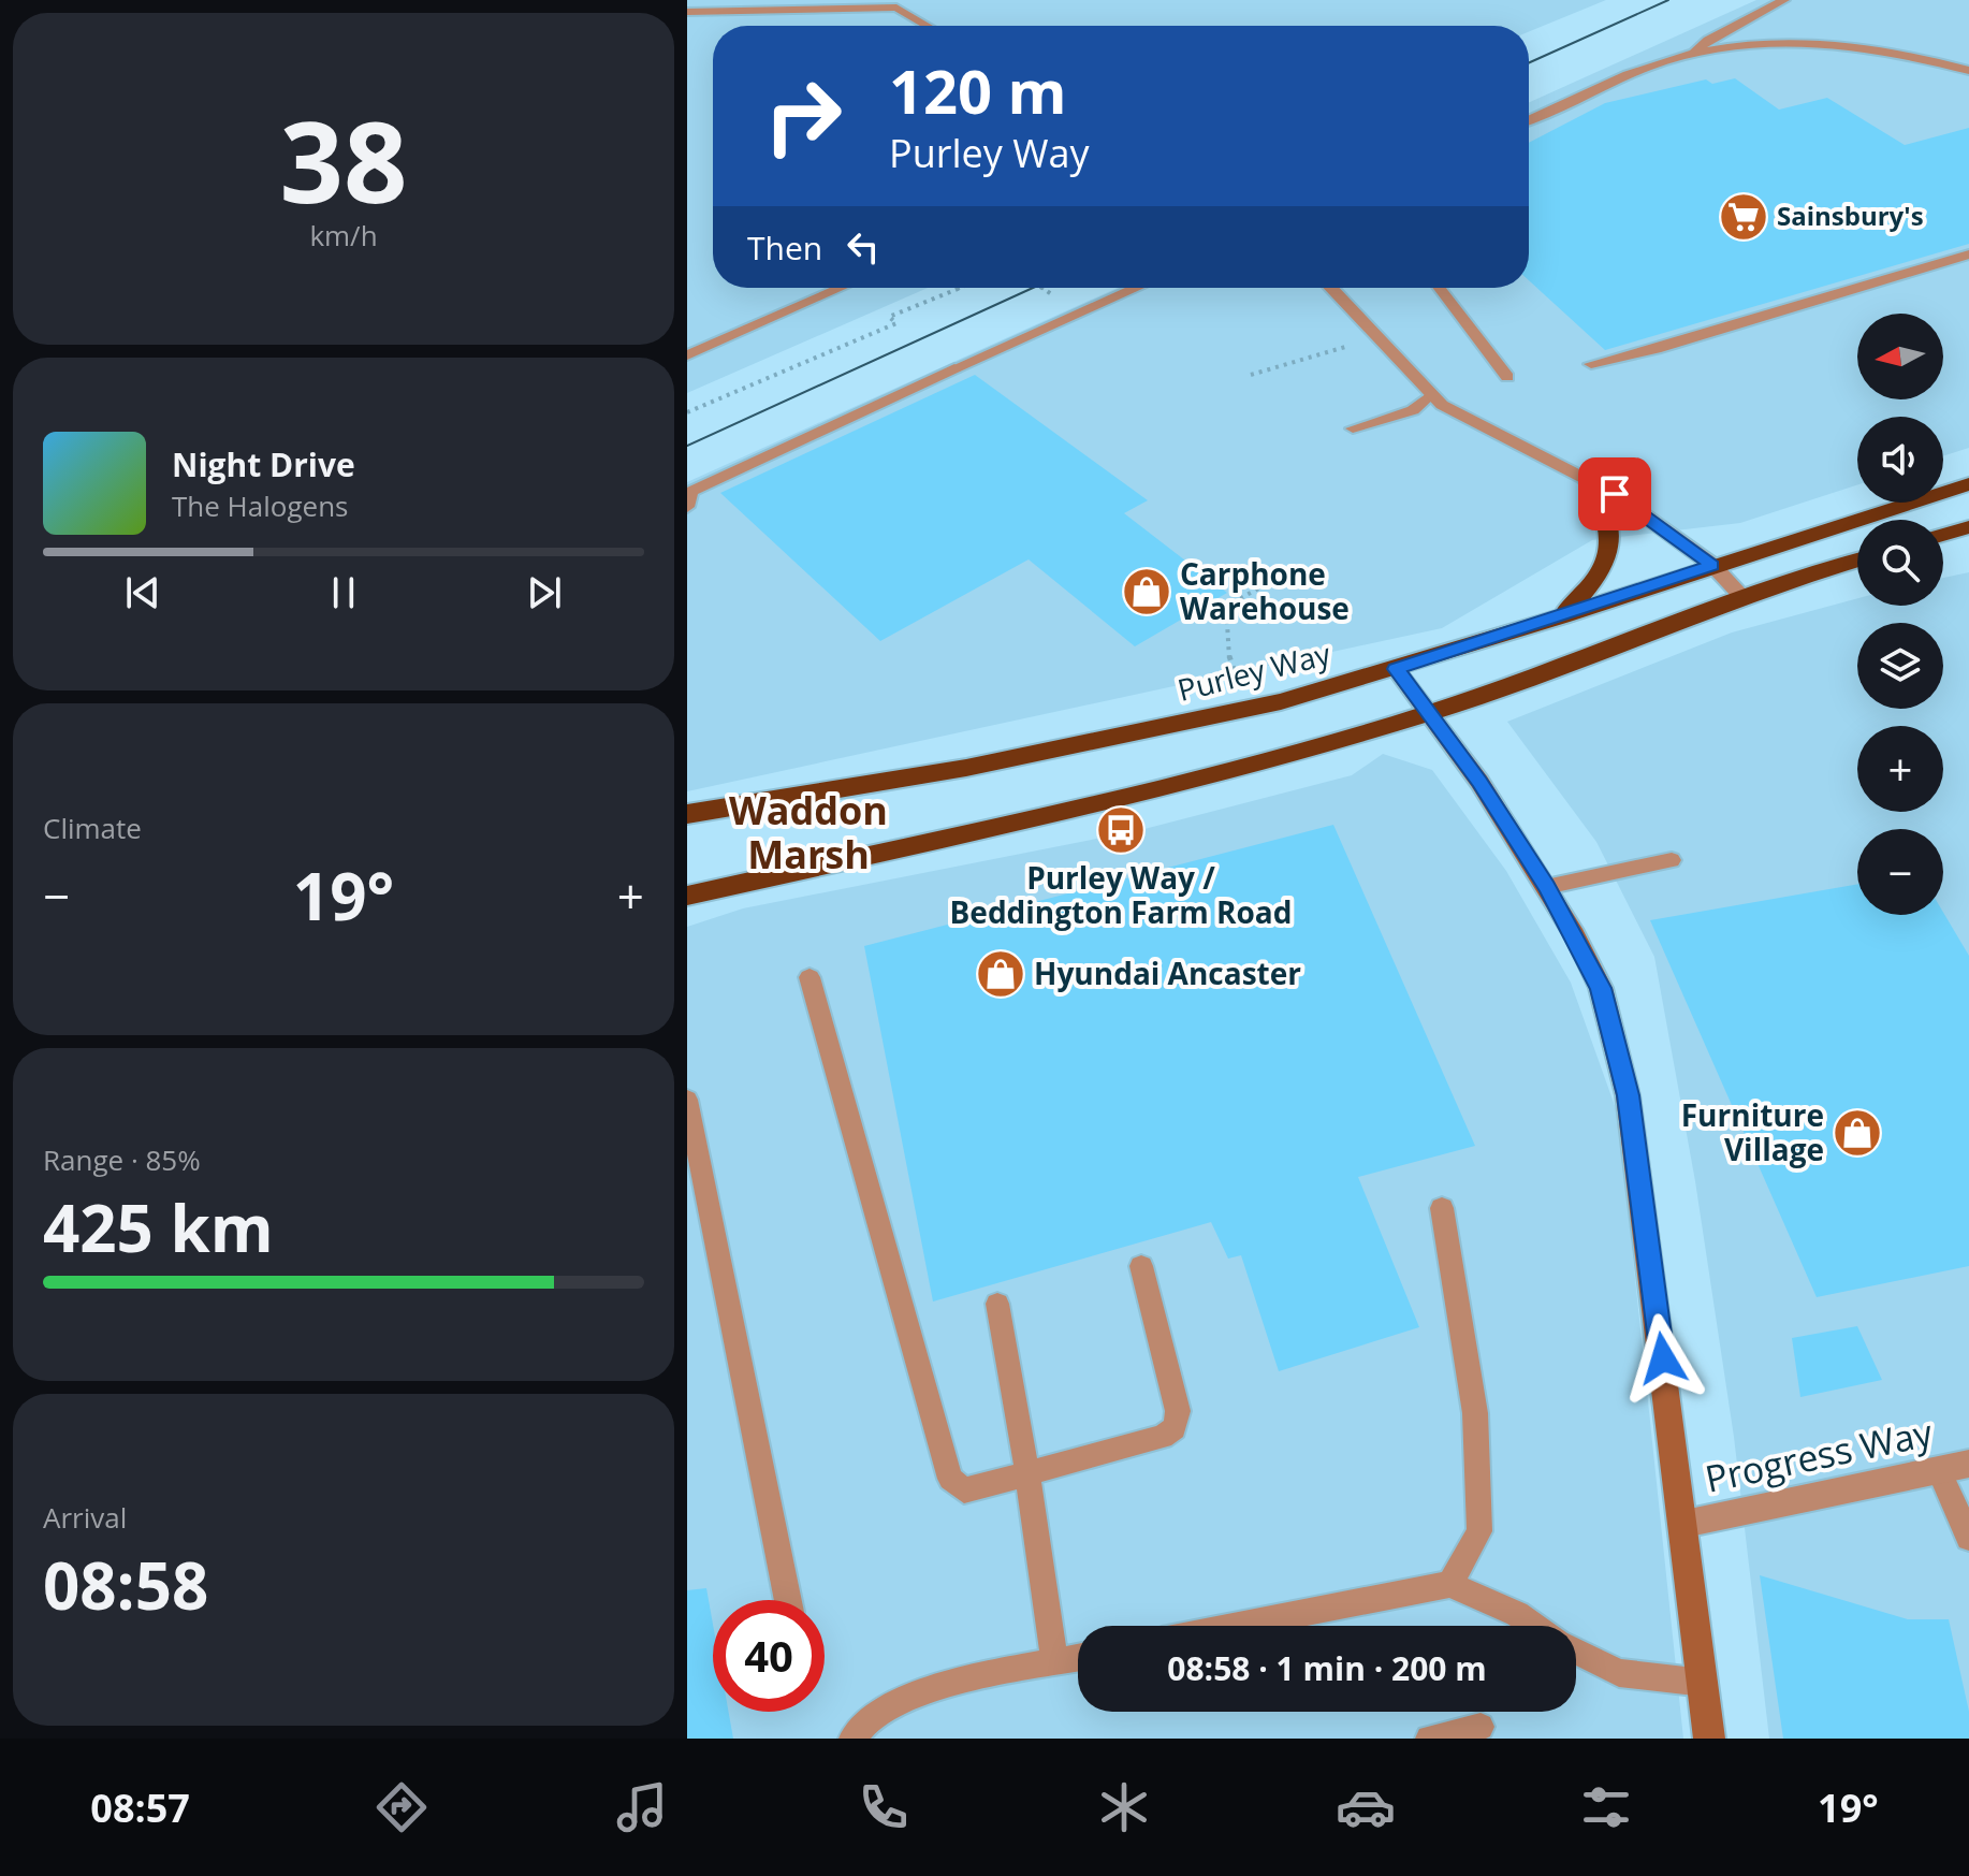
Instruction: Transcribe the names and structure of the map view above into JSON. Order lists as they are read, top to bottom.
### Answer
{
  "streets": {
    "highway": ["Purley Way"],
    "street": ["Progress Way"]
  },
  "districts": ["Waddon Marsh"],
  "places": {
    "supermarket": ["Sainsbury's"],
    "shop": ["Carphone Warehouse", "Hyundai Ancaster", "Furniture Village"],
    "bus stop": ["Purley Way / Beddington Farm Road"]
  },
  "north": "left",
  "page": {
    "tile": [
      ["38", "km/h"],
      "Climate",
      ["Range · 85%", "425 km"],
      ["Arrival", "08:58"]
    ],
    "turn": ["120 m", "Purley Way"],
    "then": "Then",
    "map_buttons": ["+", "−"],
    "song": ["Night Drive", "The Halogens"],
    "heat": ["−", "19°", "+"],
    "limit": "40",
    "trip": "08:58 · 1 min · 200 m",
    "tabs": ["08:57", "19°"]
  }
}
